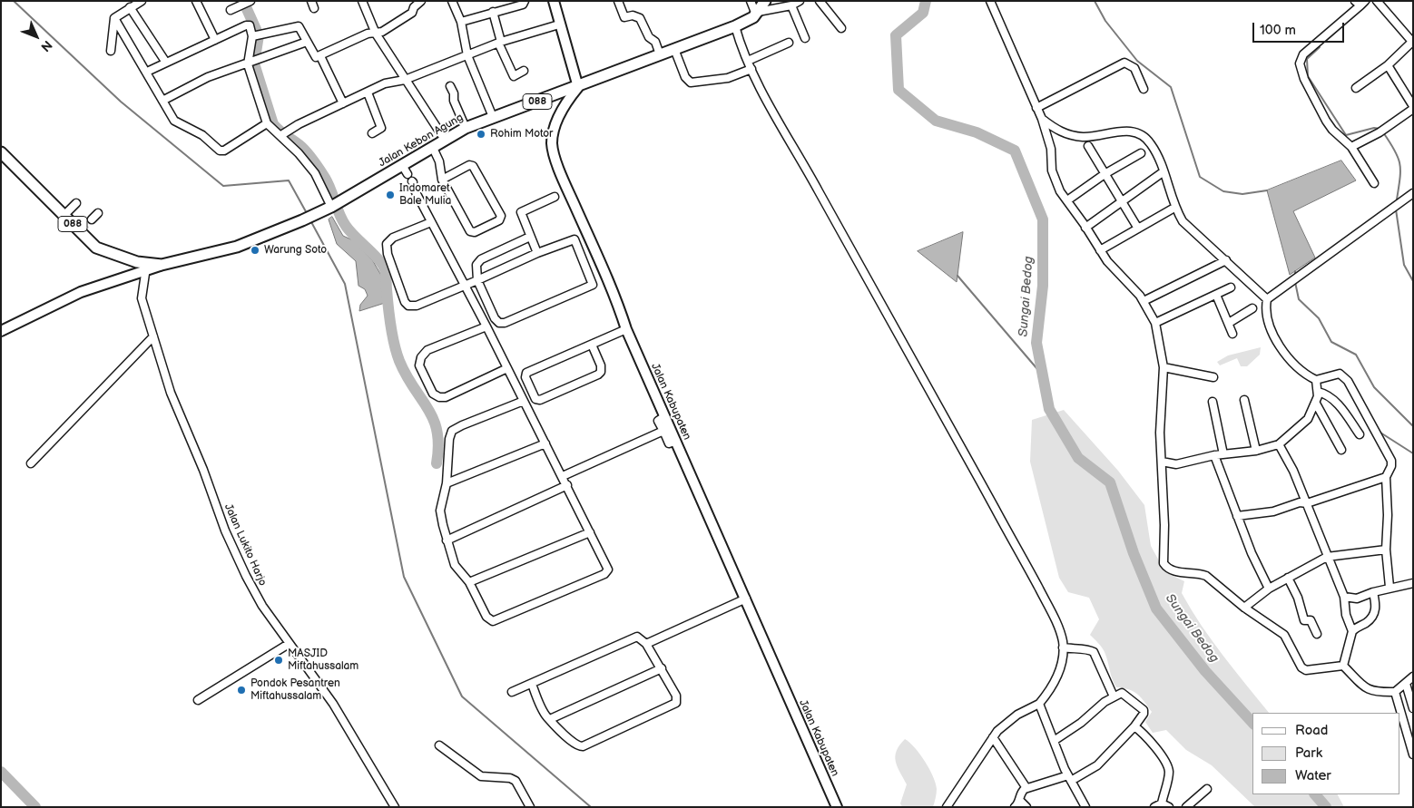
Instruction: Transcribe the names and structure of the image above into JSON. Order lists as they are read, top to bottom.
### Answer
{
  "streets": {
    "main road": ["088", "Jalan Kebon Agung", "Jalan Kabupaten"],
    "street": ["Jalan Lukito Harjo"]
  },
  "crossings": [
    ["Jalan Kebon Agung", "Jalan Kabupaten"],
    ["Jalan Kebon Agung", "Jalan Lukito Harjo"]
  ],
  "water": ["Sungai Bedog"],
  "places": [
    "Rohim Motor",
    "Indomaret Bale Mulia",
    "Warung Soto",
    "MASJID Miftahussalam",
    "Pondok Pesantren Miftahussalam"
  ],
  "legend": ["Road", "Park", "Water"],
  "scale_bar": "100 m",
  "north": "bottom right"
}
